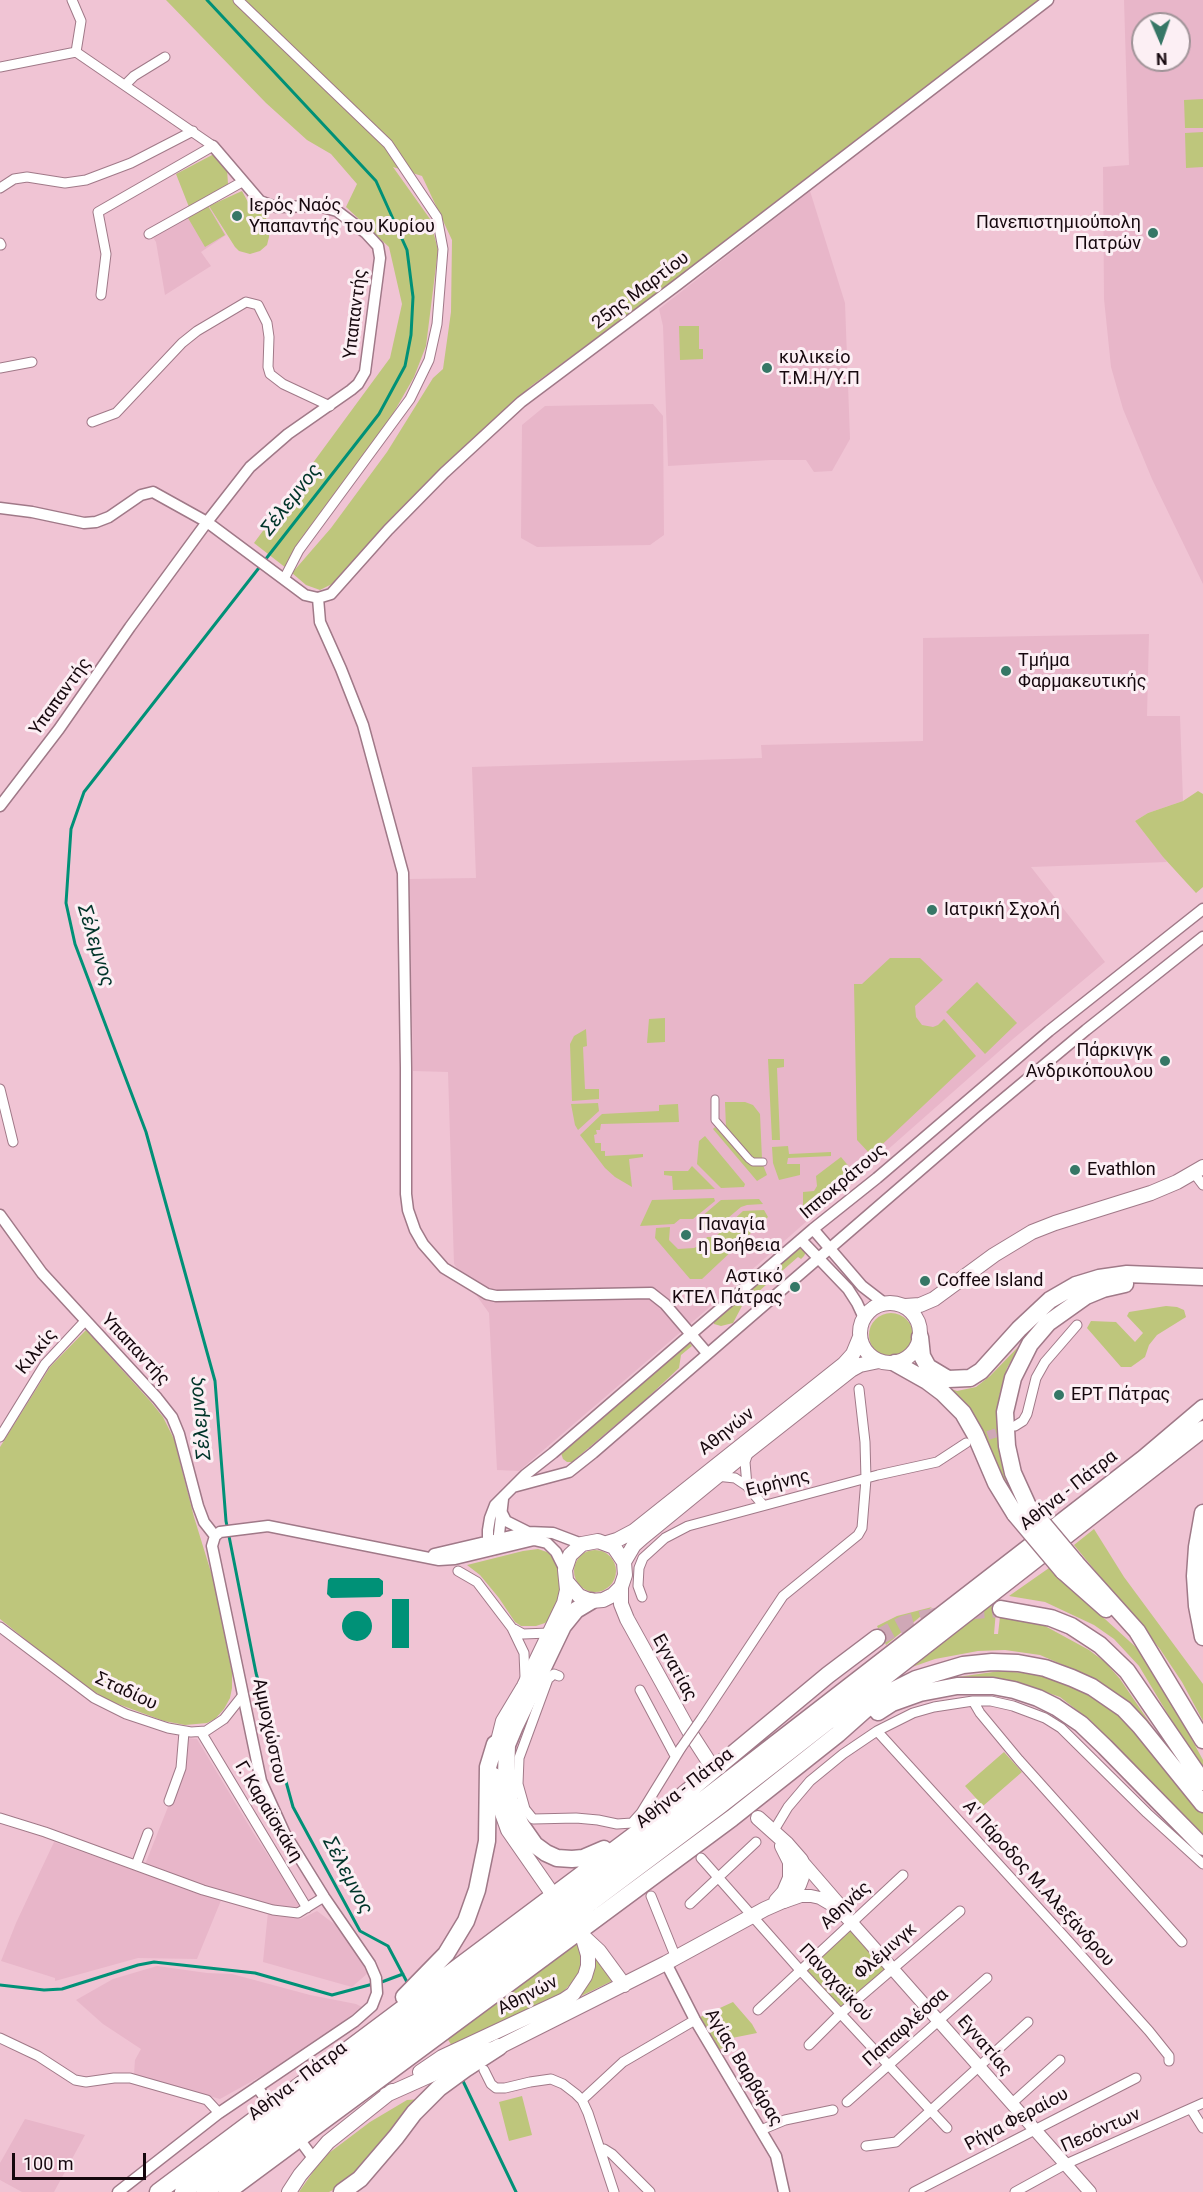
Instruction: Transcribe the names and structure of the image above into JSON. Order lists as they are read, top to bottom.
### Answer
{
  "streets": {
    "highway": ["Αθήνα - Πάτρα"],
    "main road": ["Αθηνών", "Εγνατίας"],
    "street": [
      "25ης Μαρτίου",
      "Υπαπαντής",
      "Ιπποκράτους",
      "Κιλκίς",
      "Ειρήνης",
      "Σταδίου",
      "Αμμοχώστου",
      "Γ. Καραϊσκάκη",
      "Α' Πάροδος Μ.Αλεξάνδρου",
      "Αθηνάς",
      "Φλέμινγκ",
      "Παναχαϊκού",
      "Παπαφλέσσα",
      "Αγίας Βαρβάρας",
      "Ρήγα Φεραίου",
      "Πεσόντων"
    ]
  },
  "crossings": [
    ["Υπαπαντής", "Κιλκίς"],
    ["Υπαπαντής", "Αμμοχώστου"],
    ["Αθηνών", "Εγνατίας"],
    ["Αθηνών", "Παναχαϊκού"],
    ["Αθηνών", "Αγίας Βαρβάρας"],
    ["Εγνατίας", "Αθηνάς"],
    ["Εγνατίας", "Φλέμινγκ"],
    ["Εγνατίας", "Παπαφλέσσα"],
    ["Εγνατίας", "Ρήγα Φεραίου"],
    ["Εγνατίας", "Πεσόντων"],
    ["Σταδίου", "Γ. Καραϊσκάκη"],
    ["Αθηνάς", "Παναχαϊκού"],
    ["Φλέμινγκ", "Παναχαϊκού"],
    ["Παναχαϊκού", "Παπαφλέσσα"]
  ],
  "water": ["Σέλεμνος"],
  "places": [
    "Ιερός Ναός Υπαπαντής του Κυρίου",
    "Πανεπιστημιούπολη Πατρών",
    "κυλικείο Τ.M.Η/Υ.Π",
    "Τμήμα Φαρμακευτικής",
    "Ιατρική Σχολή",
    "Πάρκινγκ Ανδρικόπουλου",
    "Evathlon",
    "Παναγία η Βοήθεια",
    "Coffee Island",
    "Αστικό ΚΤΕΛ Πάτρας",
    "ΕΡΤ Πάτρας"
  ],
  "scale_bar": "100 m",
  "north": "bottom"
}
